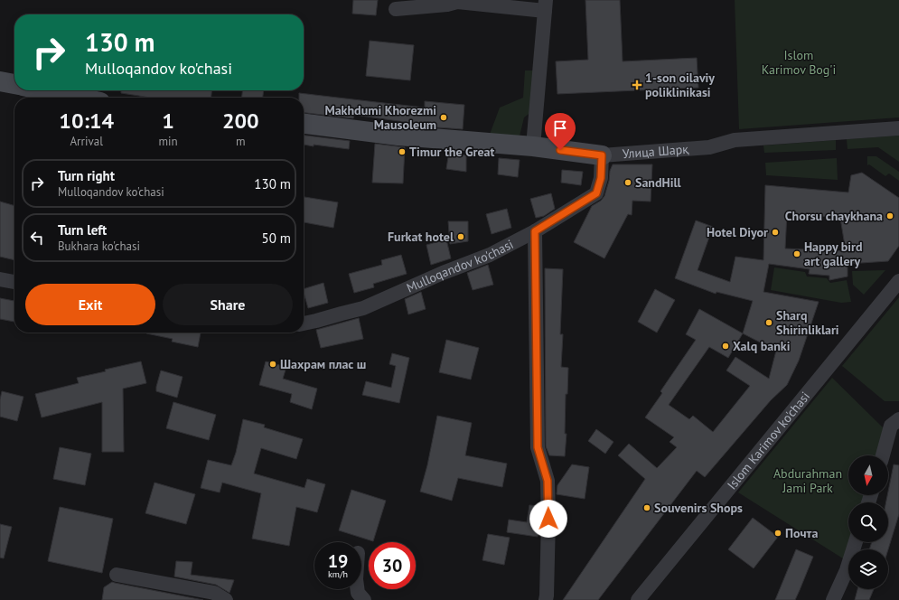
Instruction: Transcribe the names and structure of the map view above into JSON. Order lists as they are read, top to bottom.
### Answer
{
  "streets": {
    "street": ["Улица Шарқ", "Mulloqandov ko'chasi", "Islom Karimov ko'chasi"]
  },
  "crossings": [
    ["Улица Шарқ", "Mulloqandov ko'chasi"]
  ],
  "parks": ["Islom Karimov Bog'i", "Abdurahman Jami Park"],
  "places": {
    "health": ["1-son oilaviy poliklinikasi"],
    "other": [
      "Makhdumi Khorezmi Mausoleum",
      "Timur the Great",
      "SandHill",
      "Chorsu chaykhana",
      "Hotel Diyor",
      "Furkat hotel",
      "Happy bird art gallery",
      "Sharq Shirinliklari",
      "Xalq banki",
      "Шахрам плас ш",
      "Souvenirs Shops",
      "Почта"
    ]
  },
  "north": "bottom",
  "page": {
    "turn": ["130 m", "Mulloqandov ko'chasi"],
    "eta": [
      "10:14",
      "Arrival",
      "1",
      "min",
      "200",
      "m"
    ],
    "list": [
      {
        "name": "Turn right",
        "note": "Mulloqandov ko'chasi",
        "value": "130 m"
      },
      {
        "name": "Turn left",
        "note": "Bukhara ko'chasi",
        "value": "50 m"
      }
    ],
    "buttons": ["Exit", "Share"],
    "speed": "19 km/h",
    "limit": "30"
  }
}
